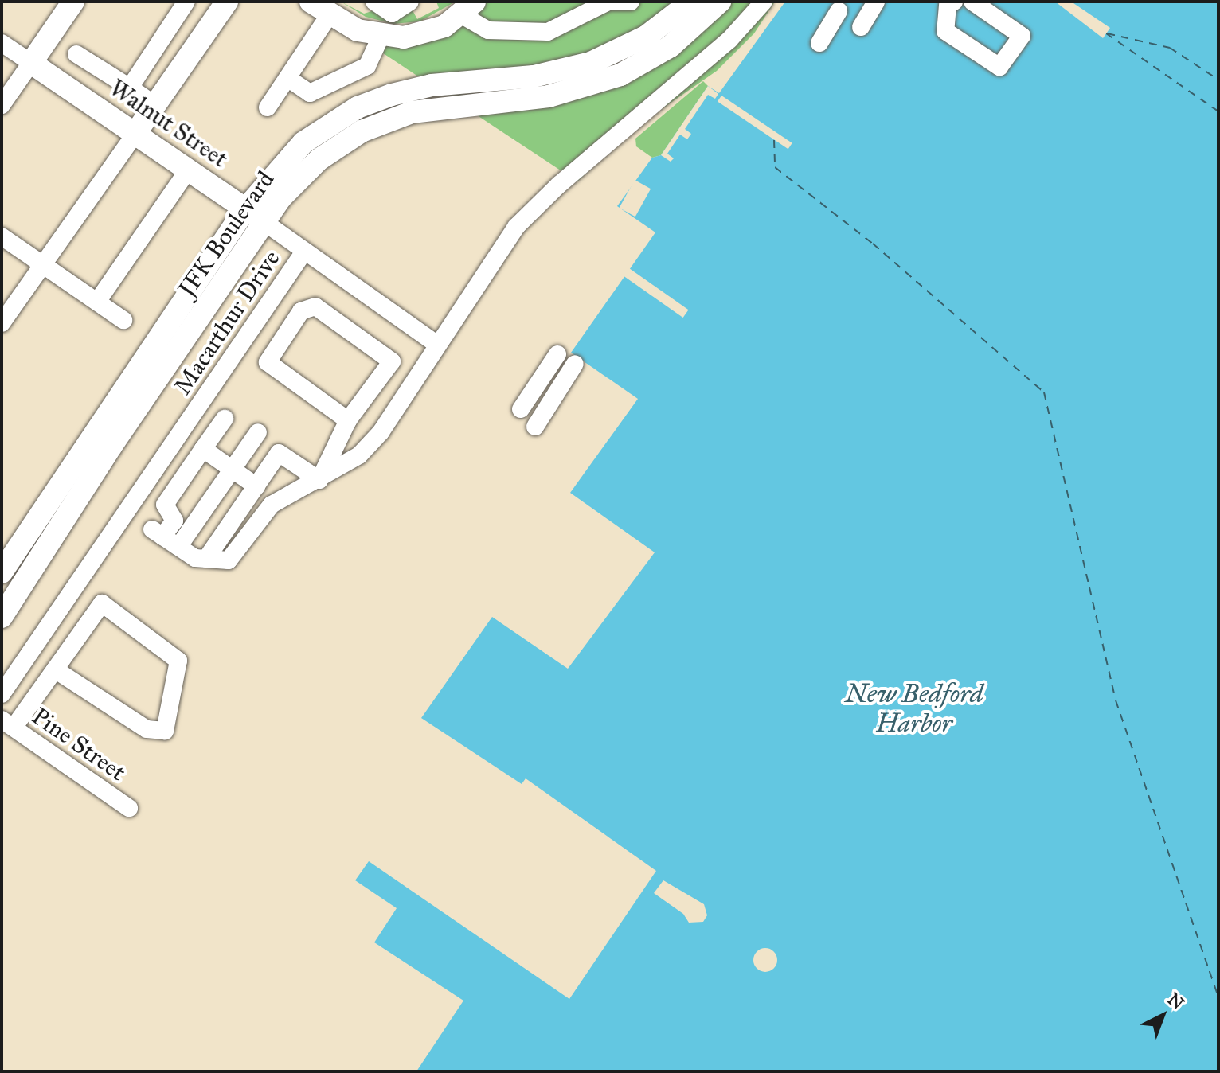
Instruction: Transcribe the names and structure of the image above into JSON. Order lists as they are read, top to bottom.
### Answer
{
  "streets": {
    "main road": ["Walnut Street", "JFK Boulevard"],
    "street": ["Macarthur Drive", "Pine Street"]
  },
  "crossings": [
    ["Walnut Street", "JFK Boulevard"],
    ["Walnut Street", "Macarthur Drive"]
  ],
  "water": ["New Bedford Harbor"],
  "north": "top right"
}
